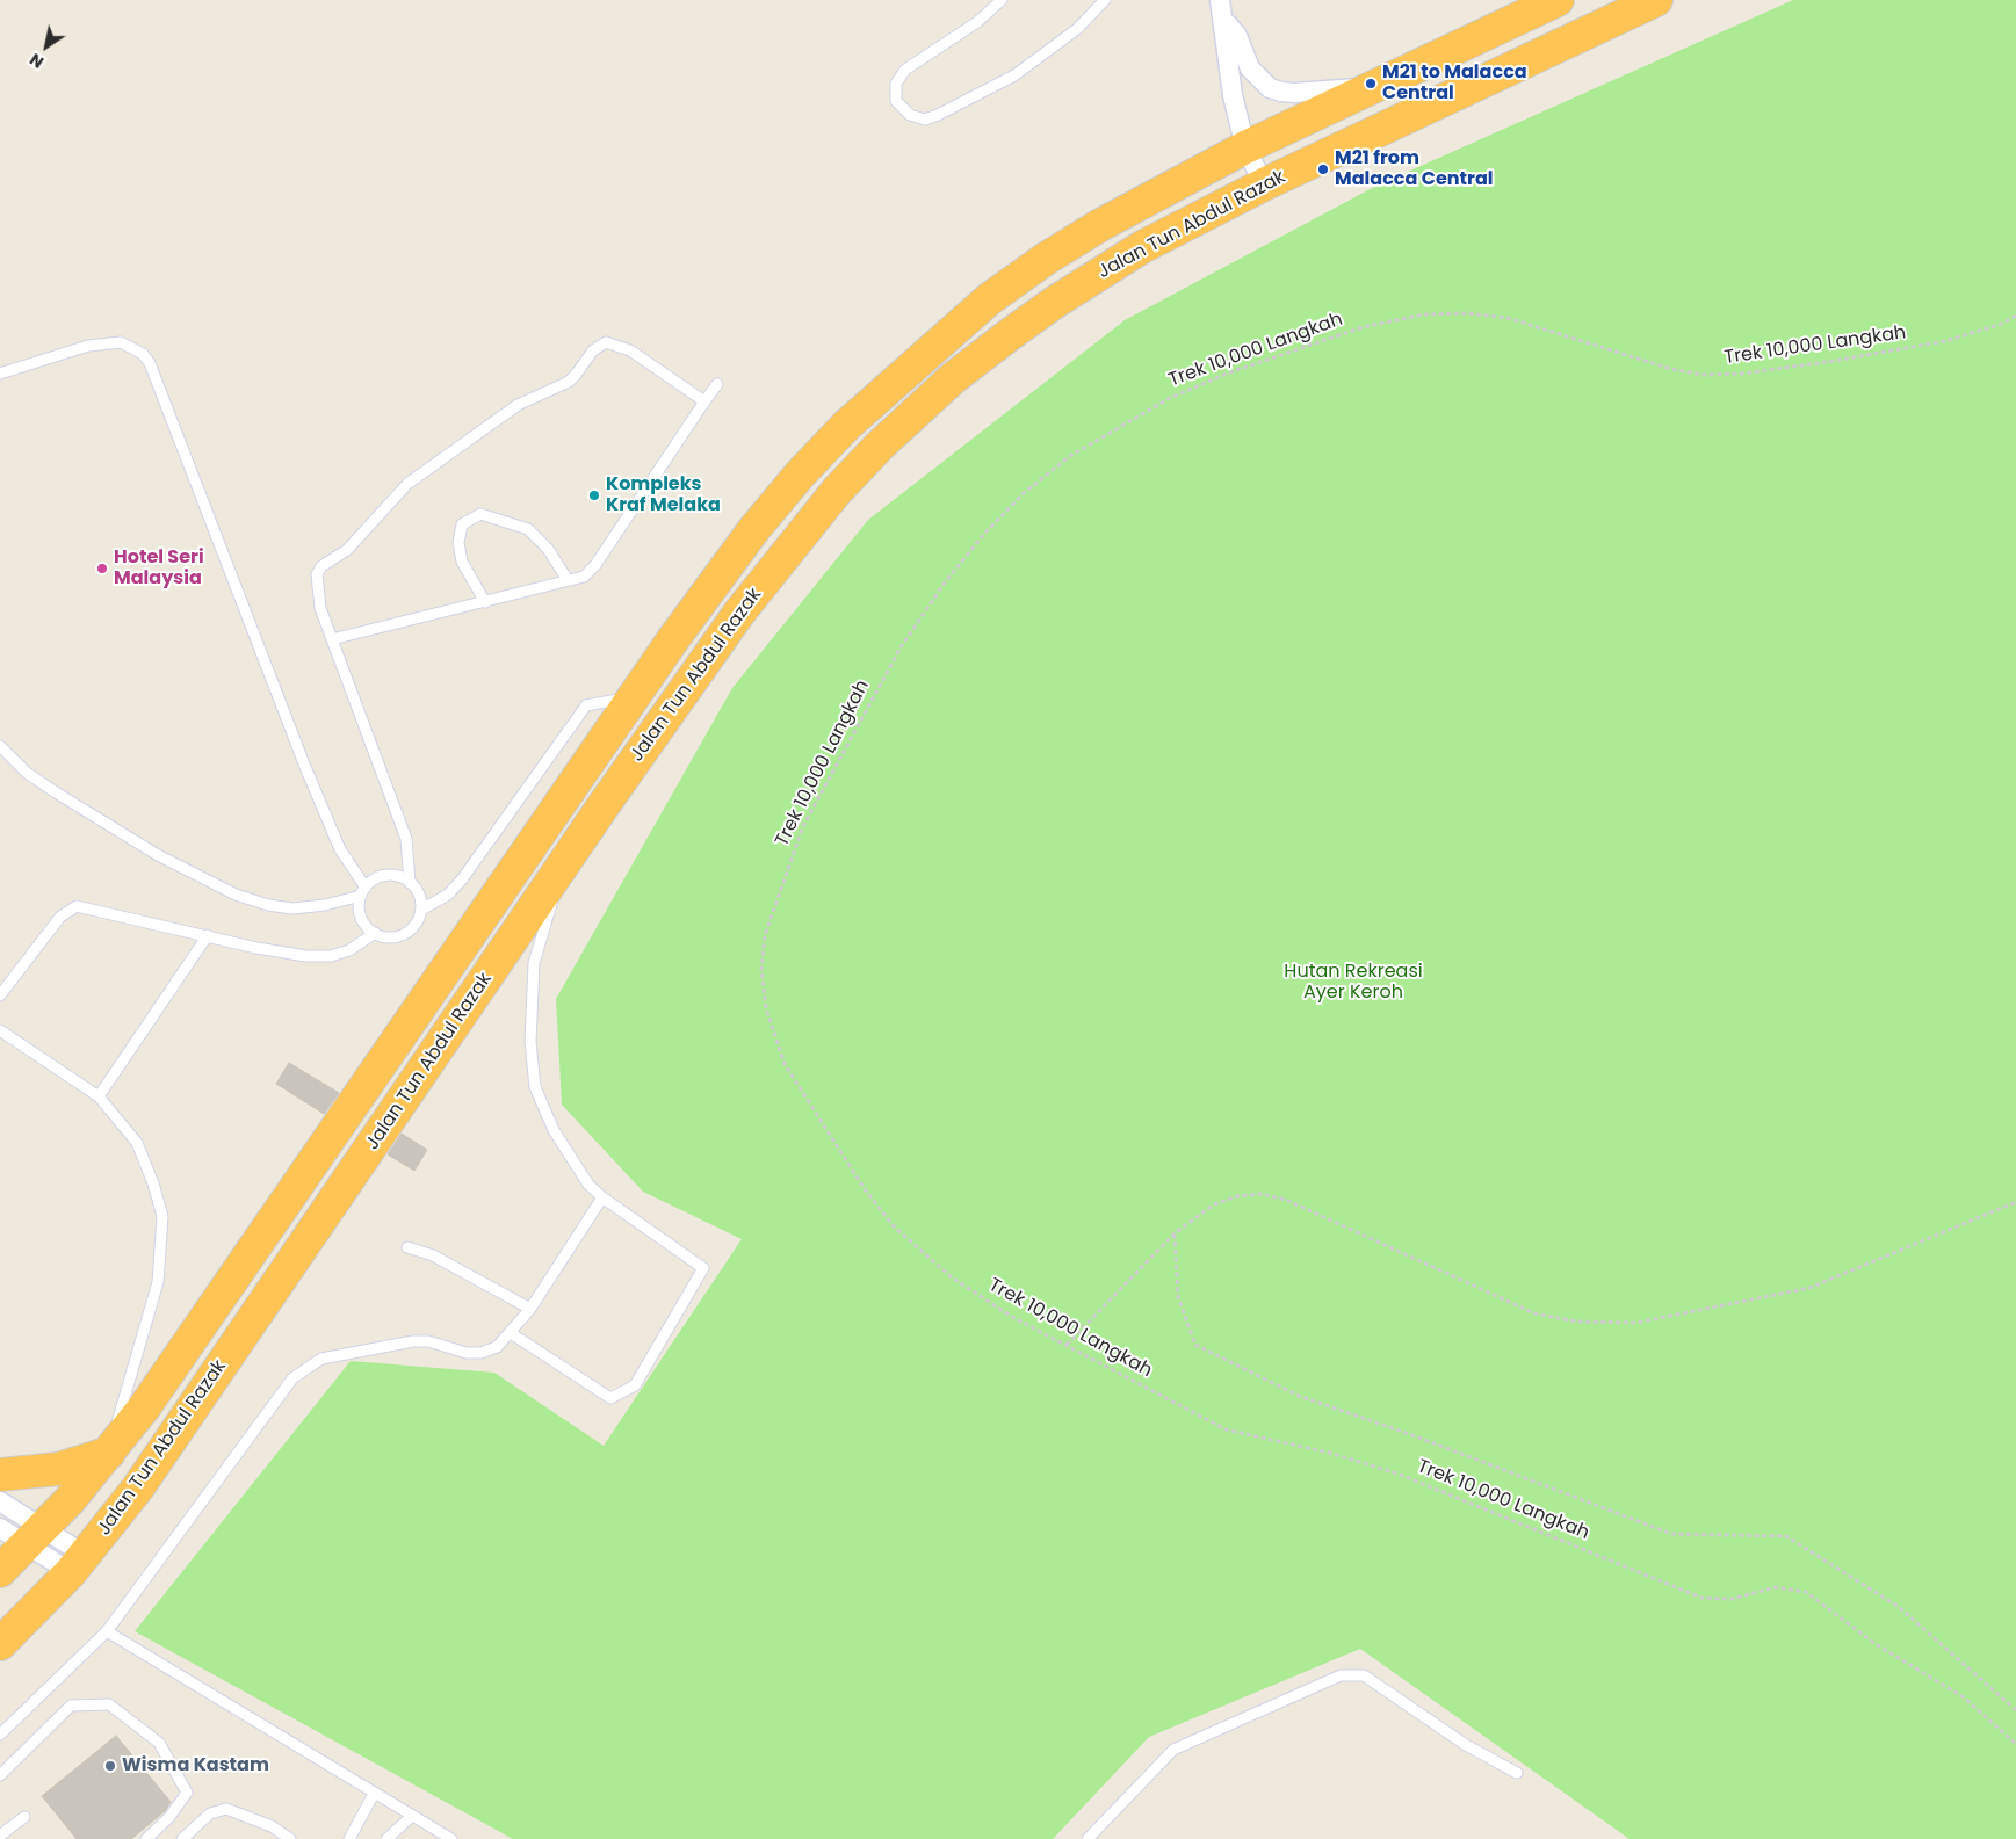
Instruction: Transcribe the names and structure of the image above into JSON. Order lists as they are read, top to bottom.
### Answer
{
  "streets": {
    "highway": ["Jalan Tun Abdul Razak"],
    "path": ["Trek 10,000 Langkah"]
  },
  "parks": ["Hutan Rekreasi Ayer Keroh"],
  "places": [
    "M21 to Malacca Central",
    "M21 from Malacca Central",
    "Kompleks Kraf Melaka",
    "Hotel Seri Malaysia",
    "Wisma Kastam"
  ],
  "north": "bottom left"
}
